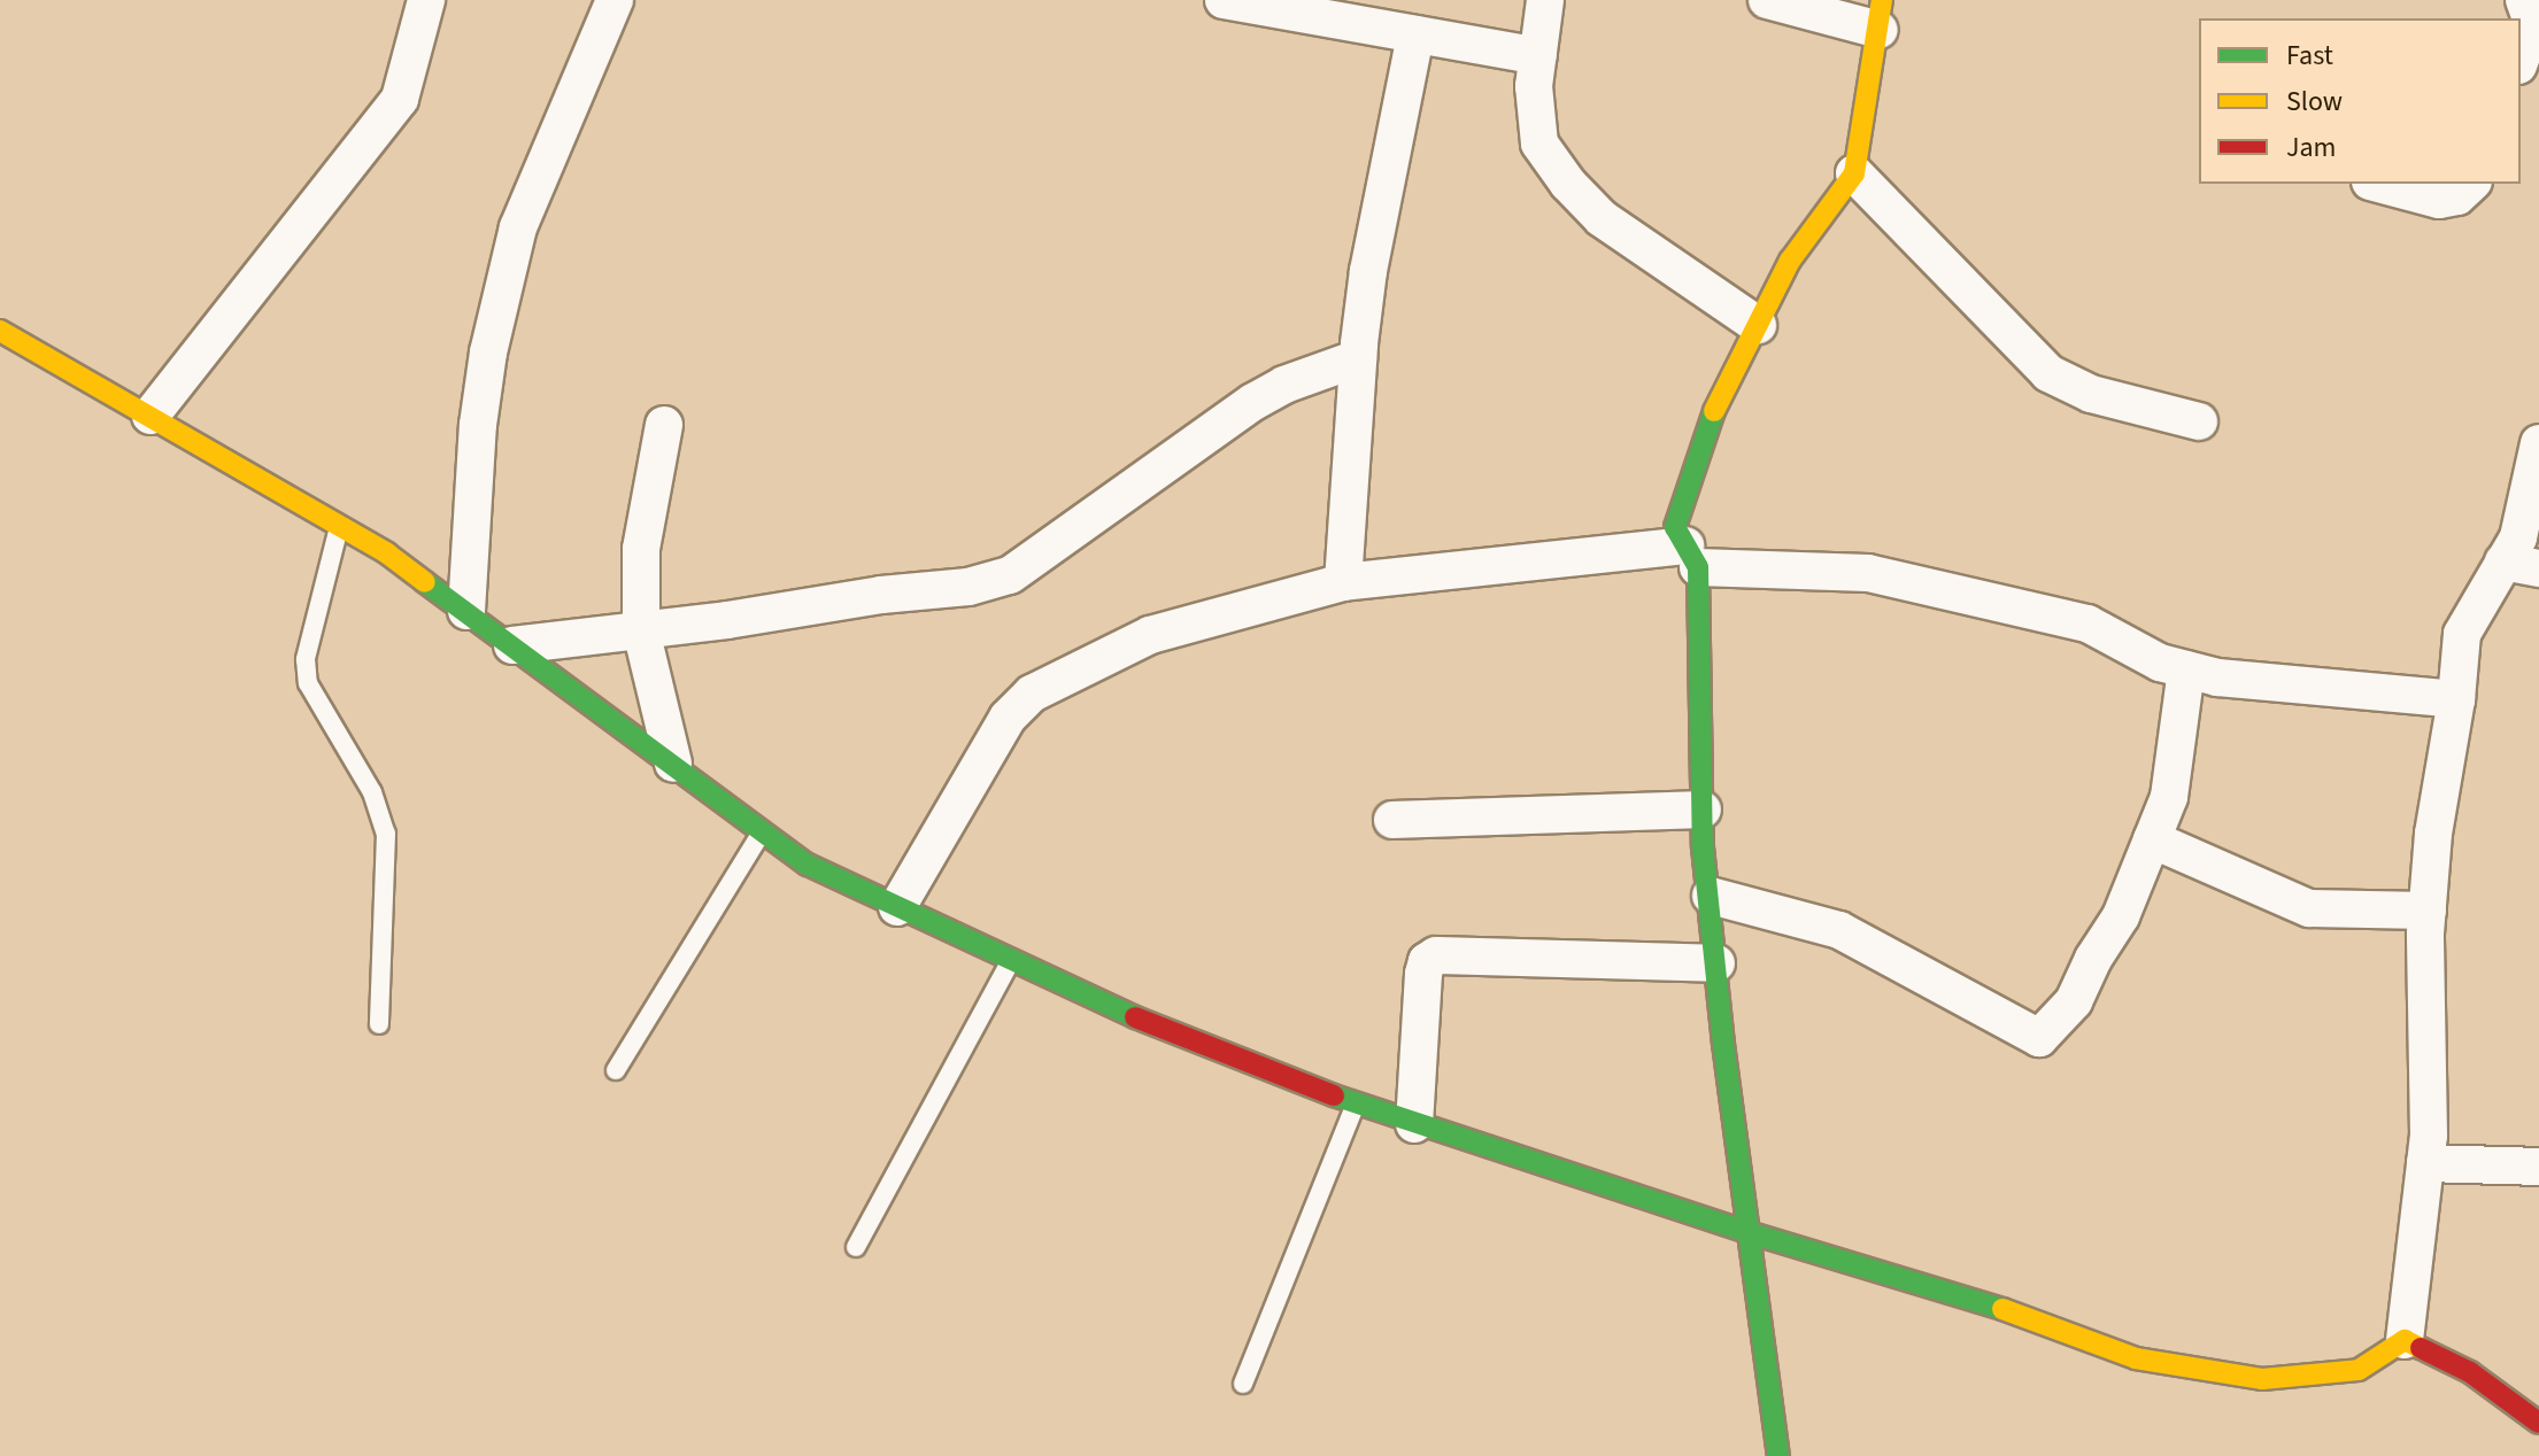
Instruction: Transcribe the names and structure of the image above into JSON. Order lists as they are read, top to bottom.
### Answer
{
  "legend": ["Fast", "Slow", "Jam"]
}
